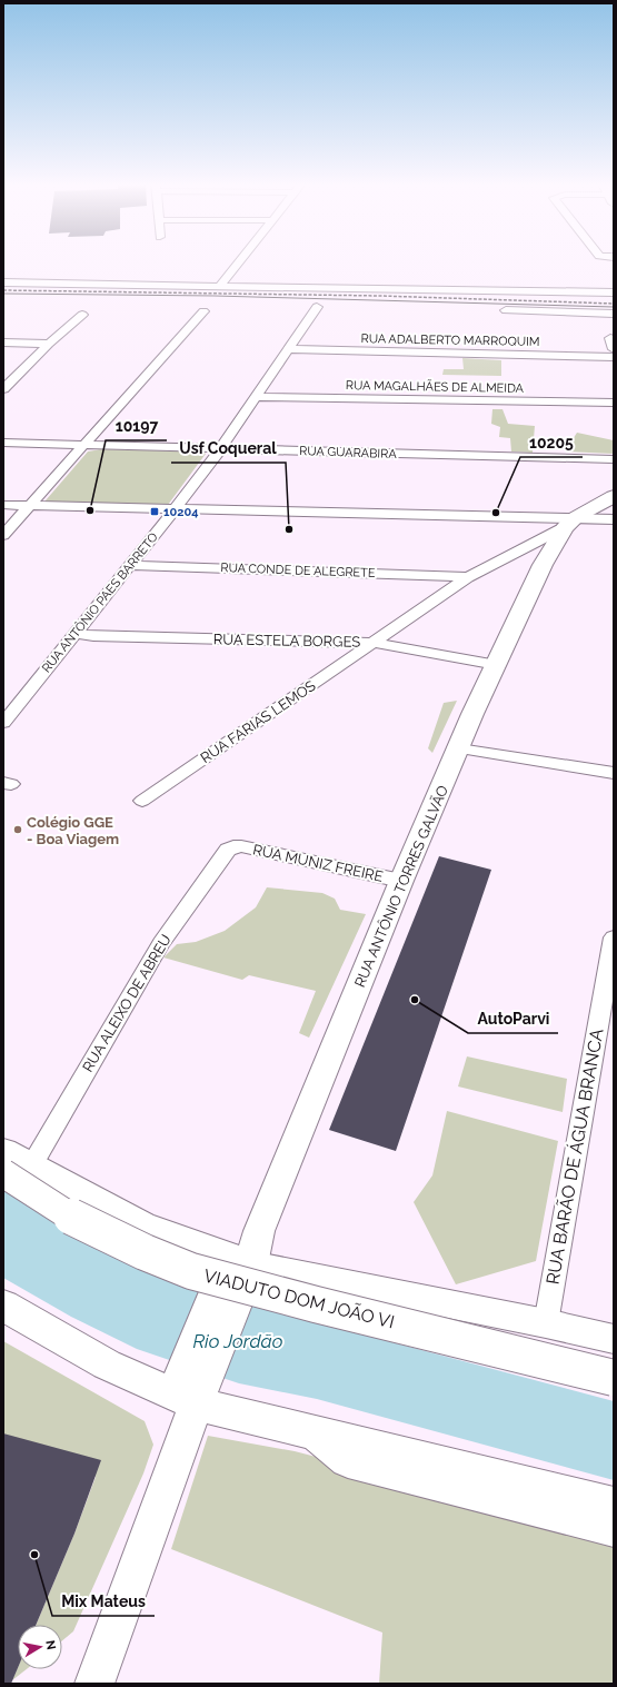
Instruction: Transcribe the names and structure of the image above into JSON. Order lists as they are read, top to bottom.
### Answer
{
  "streets": {
    "main road": ["RUA ANTÔNIO TORRES GALVÃO", "VIADUTO DOM JOÃO VI"],
    "street": [
      "RUA ADALBERTO MARROQUIM",
      "RUA MAGALHÃES DE ALMEIDA",
      "RUA GUARABIRA",
      "RUA CONDE DE ALEGRETE",
      "RUA ANTÔNIO PAES BARRETO",
      "RUA ESTELA BORGES",
      "RUA FARIAS LEMOS",
      "RUA MUNIZ FREIRE",
      "RUA ALEIXO DE ABREU",
      "RUA BARÃO DE ÁGUA BRANCA"
    ]
  },
  "crossings": [
    ["RUA ADALBERTO MARROQUIM", "RUA ANTÔNIO PAES BARRETO"],
    ["RUA MAGALHÃES DE ALMEIDA", "RUA ANTÔNIO PAES BARRETO"],
    ["RUA GUARABIRA", "RUA ANTÔNIO PAES BARRETO"],
    ["RUA CONDE DE ALEGRETE", "RUA ANTÔNIO PAES BARRETO"],
    ["RUA CONDE DE ALEGRETE", "RUA FARIAS LEMOS"],
    ["RUA ANTÔNIO PAES BARRETO", "RUA ESTELA BORGES"],
    ["RUA ESTELA BORGES", "RUA FARIAS LEMOS"],
    ["RUA ESTELA BORGES", "RUA ANTÔNIO TORRES GALVÃO"],
    ["RUA FARIAS LEMOS", "RUA ANTÔNIO TORRES GALVÃO"],
    ["RUA MUNIZ FREIRE", "RUA ANTÔNIO TORRES GALVÃO"],
    ["RUA MUNIZ FREIRE", "RUA ALEIXO DE ABREU"],
    ["RUA ALEIXO DE ABREU", "VIADUTO DOM JOÃO VI"]
  ],
  "water": ["Rio Jordão"],
  "places": {
    "other": [
      "10197",
      "10205",
      "Usf Coqueral",
      "Colégio GGE - Boa Viagem",
      "AutoParvi",
      "Mix Mateus"
    ],
    "transit": ["10204"]
  },
  "north": "right"
}
